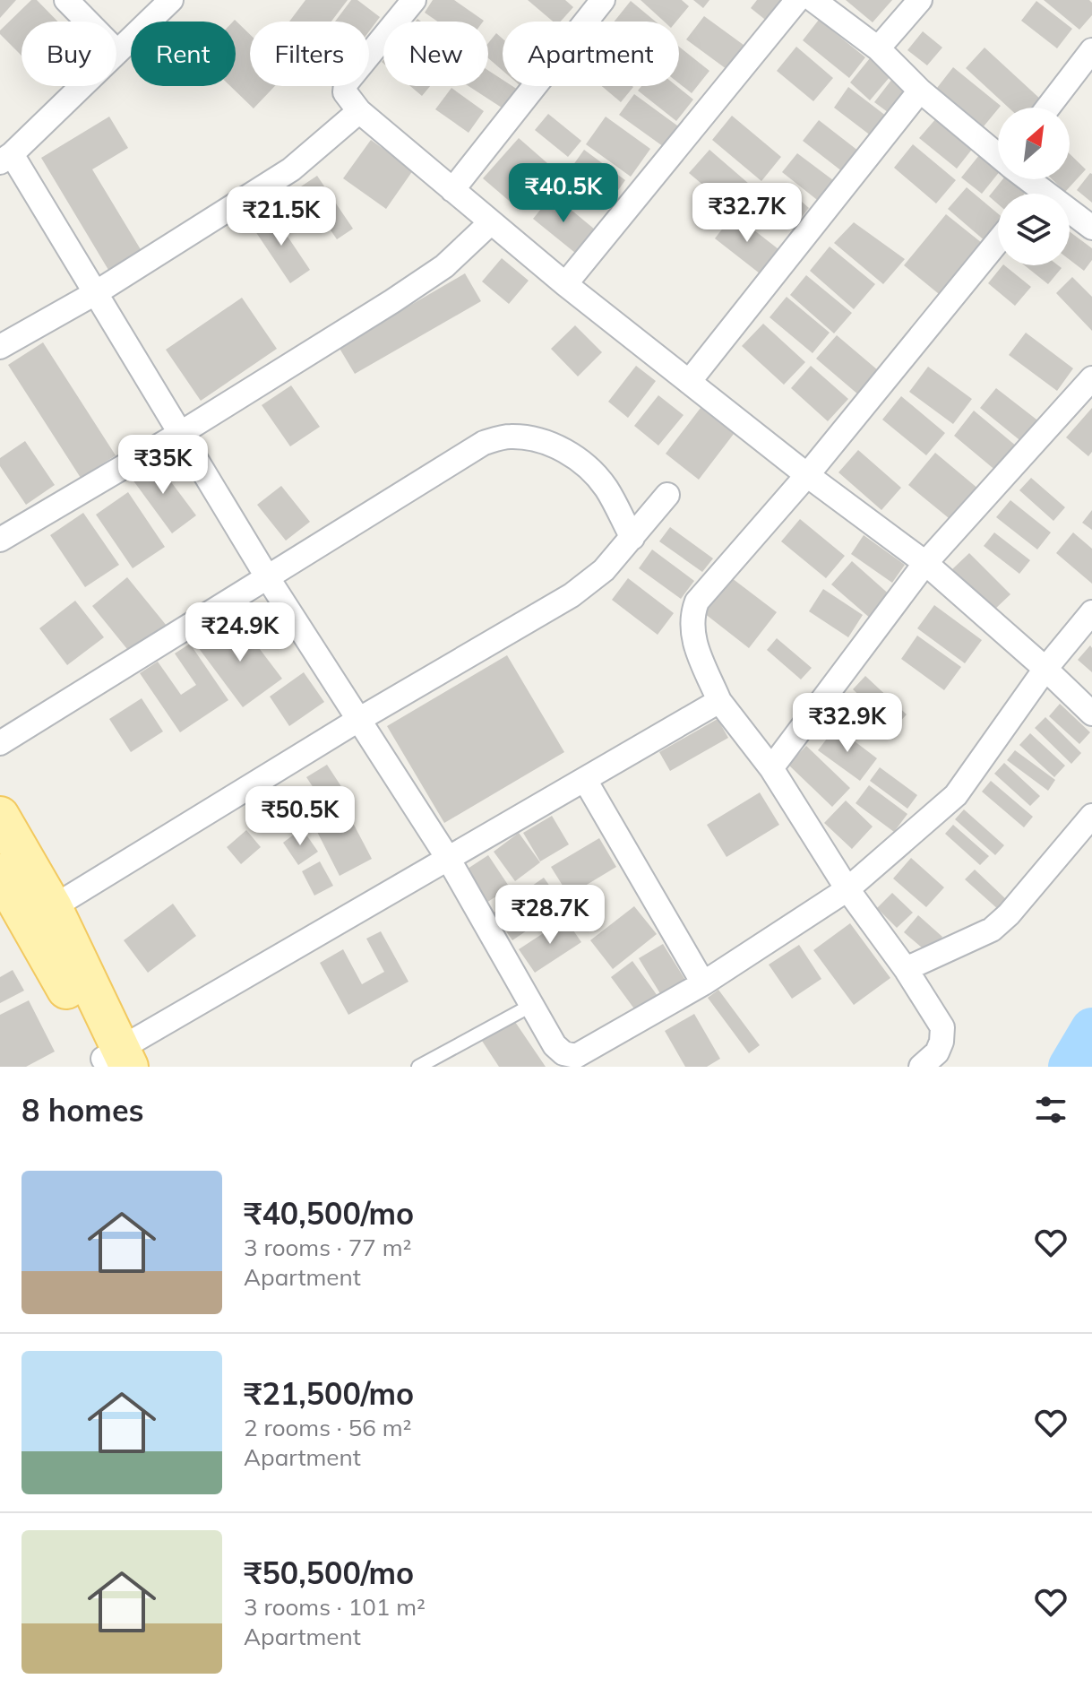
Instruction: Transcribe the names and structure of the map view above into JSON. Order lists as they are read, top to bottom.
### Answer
{
  "north": "top right",
  "page": {
    "chip": [
      "Buy",
      "Rent",
      "Filters",
      "New",
      "Apartment"
    ],
    "price": [
      "₹40.5K",
      "₹32.7K",
      "₹21.5K",
      "₹35K",
      "₹24.9K",
      "₹32.9K",
      "₹50.5K",
      "₹28.7K"
    ],
    "heading": "8 homes",
    "list": [
      {
        "name": "₹40,500/mo",
        "note": "3 rooms · 77 m² · Apartment"
      },
      {
        "name": "₹21,500/mo",
        "note": "2 rooms · 56 m² · Apartment"
      },
      {
        "name": "₹50,500/mo",
        "note": "3 rooms · 101 m² · Apartment"
      }
    ]
  }
}
